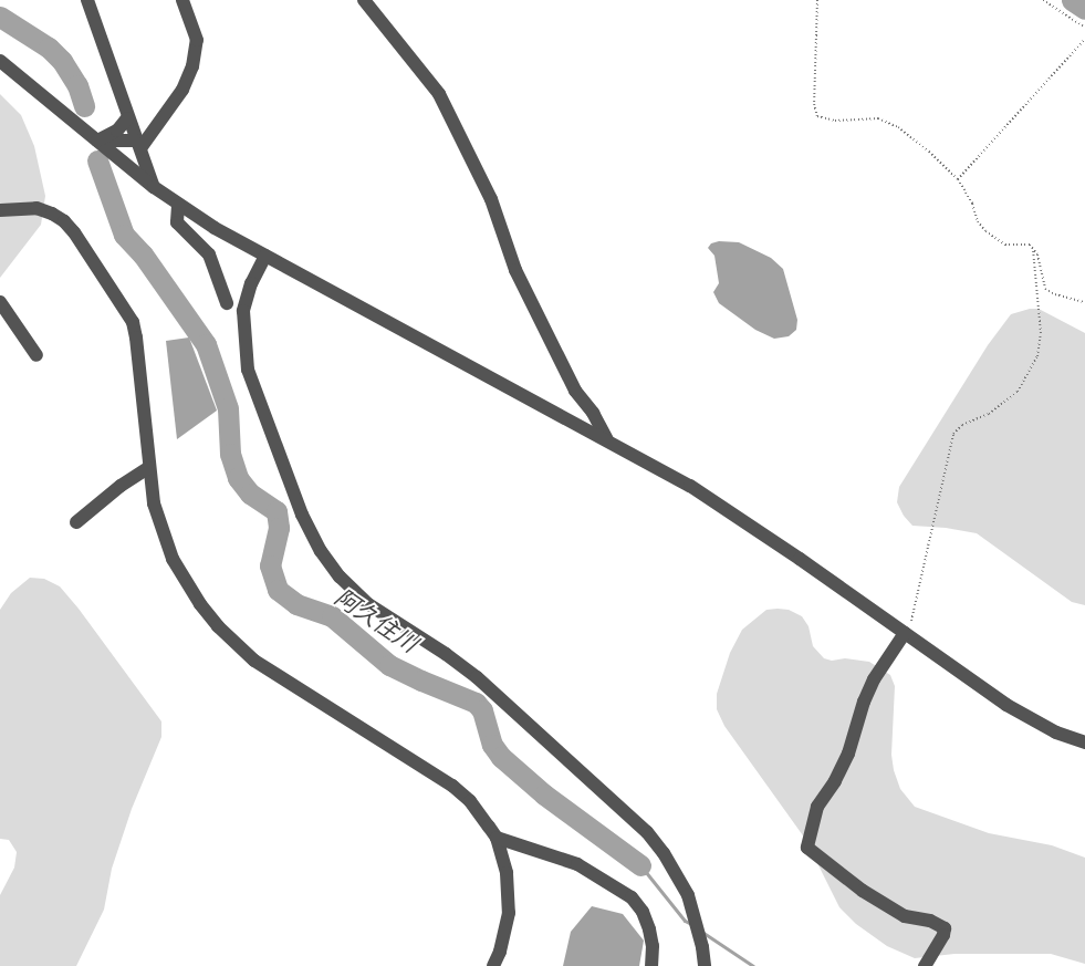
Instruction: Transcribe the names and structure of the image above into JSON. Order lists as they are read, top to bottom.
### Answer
{
  "water": ["阿久住川"]
}
